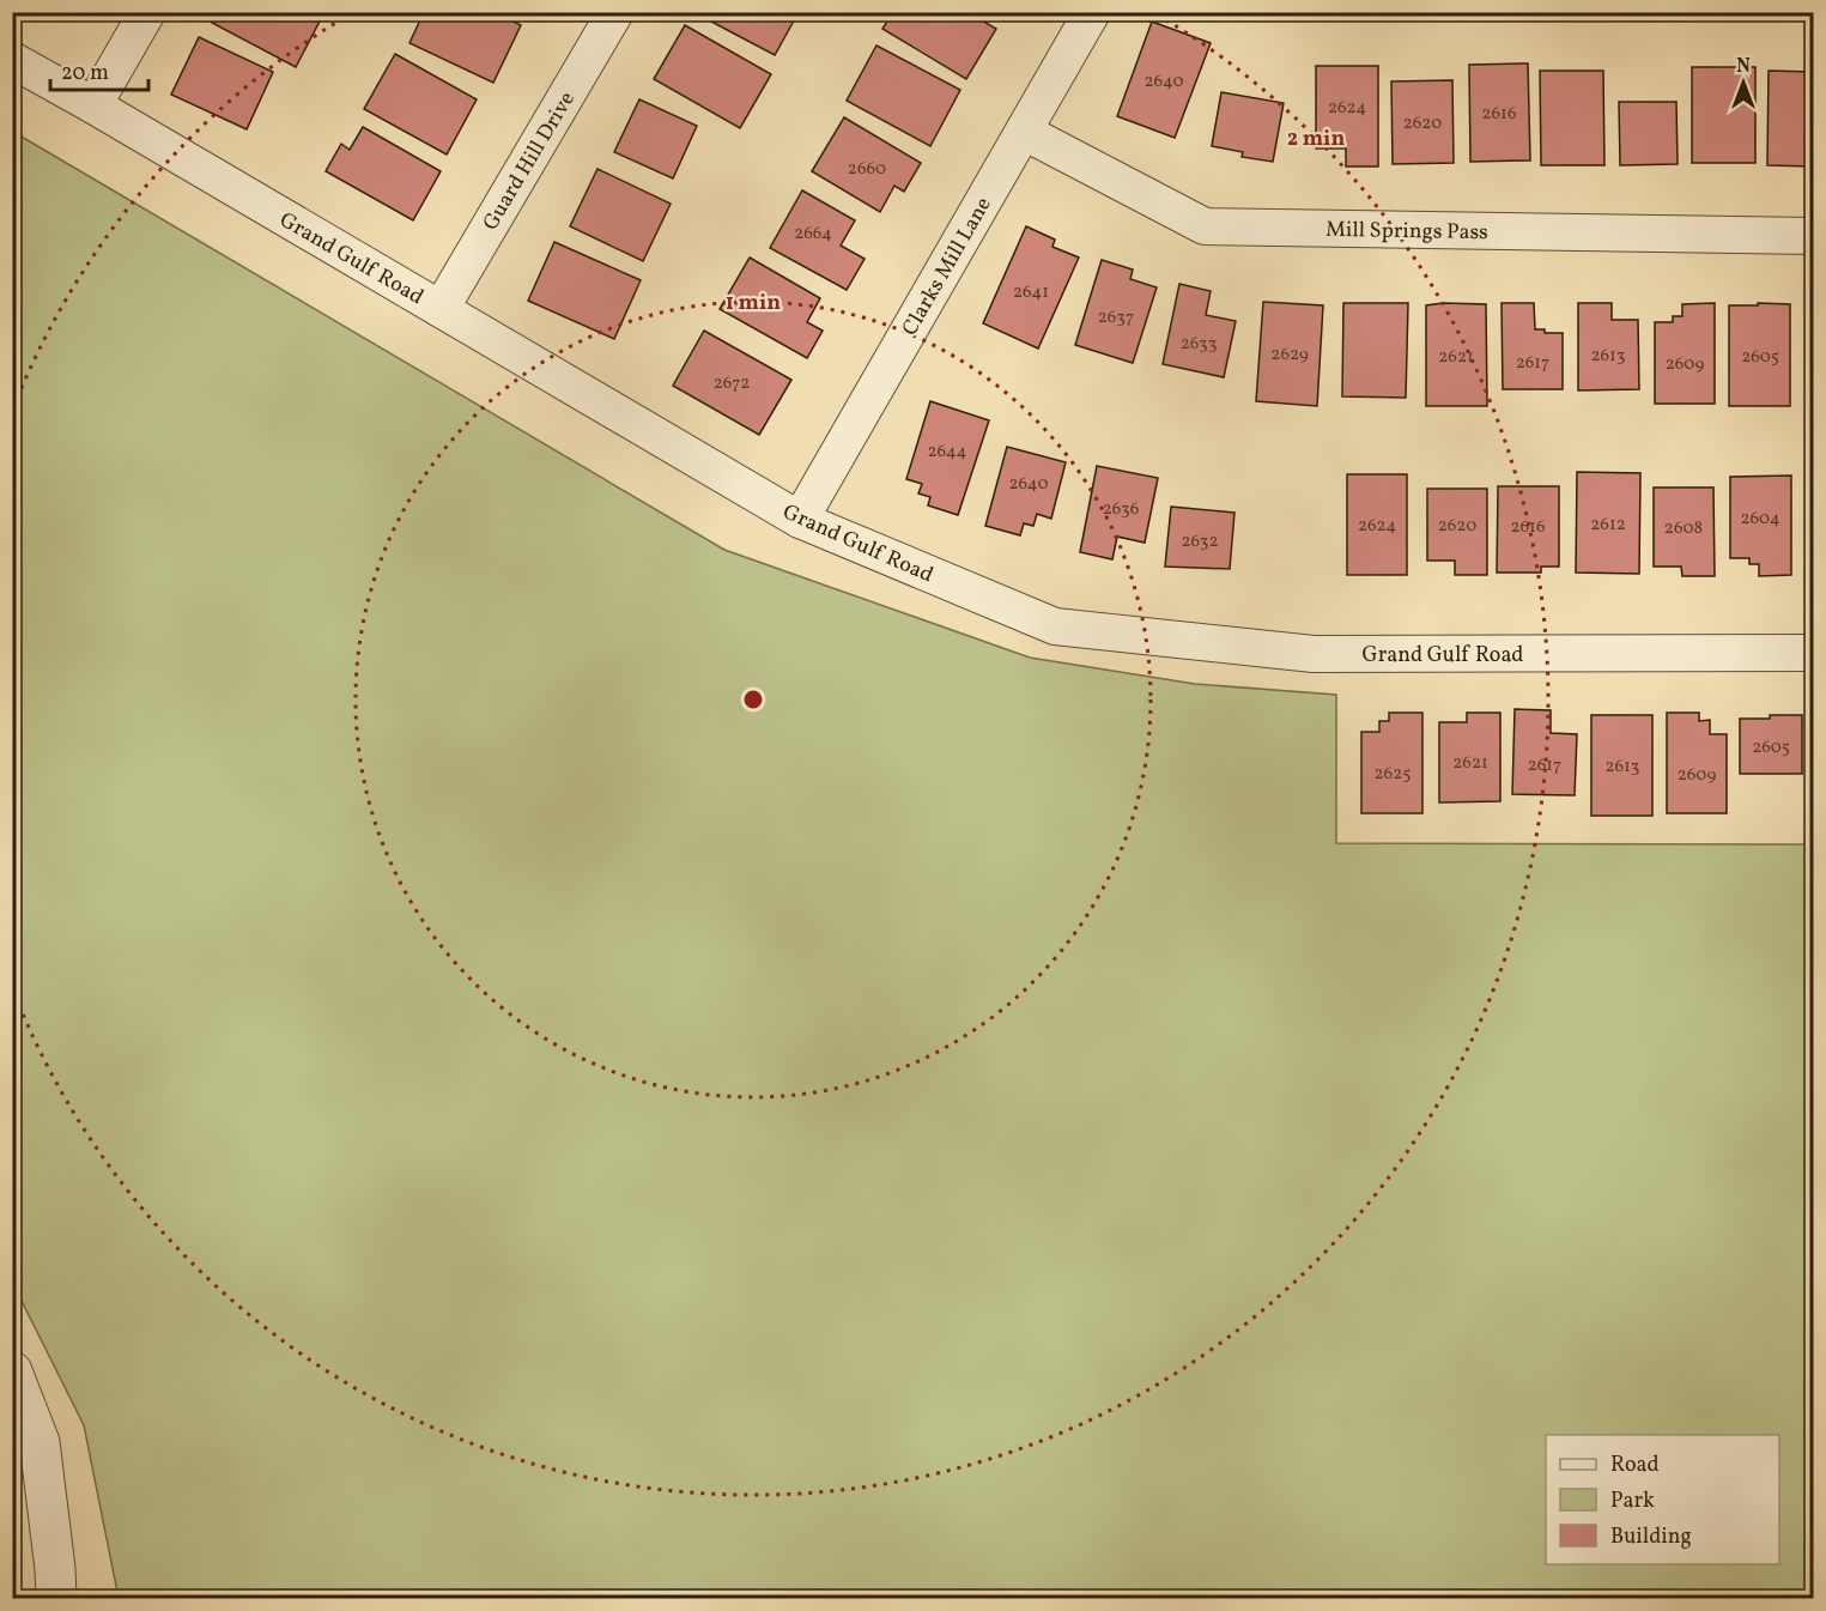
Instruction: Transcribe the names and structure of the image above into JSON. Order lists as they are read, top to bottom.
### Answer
{
  "streets": {
    "street": [
      "Guard Hill Drive",
      "Mill Springs Pass",
      "Grand Gulf Road",
      "Clarks Mill Lane"
    ]
  },
  "crossings": [
    ["Guard Hill Drive", "Grand Gulf Road"],
    ["Mill Springs Pass", "Clarks Mill Lane"],
    ["Grand Gulf Road", "Clarks Mill Lane"]
  ],
  "house_numbers": [
    "2640",
    "2624",
    "2616",
    "2620",
    "2660",
    "2664",
    "2641",
    "2637",
    "2633",
    "2629",
    "2613",
    "2621",
    "2605",
    "2617",
    "2609",
    "2672",
    "2644",
    "2640",
    "2636",
    "2604",
    "2612",
    "2624",
    "2620",
    "2616",
    "2608",
    "2632",
    "2605",
    "2621",
    "2617",
    "2613",
    "2625",
    "2609"
  ],
  "legend": ["Road", "Park", "Building"],
  "scale_bar": "20 m",
  "north": "top",
  "rings": ["2 min", "1 min"]
}
